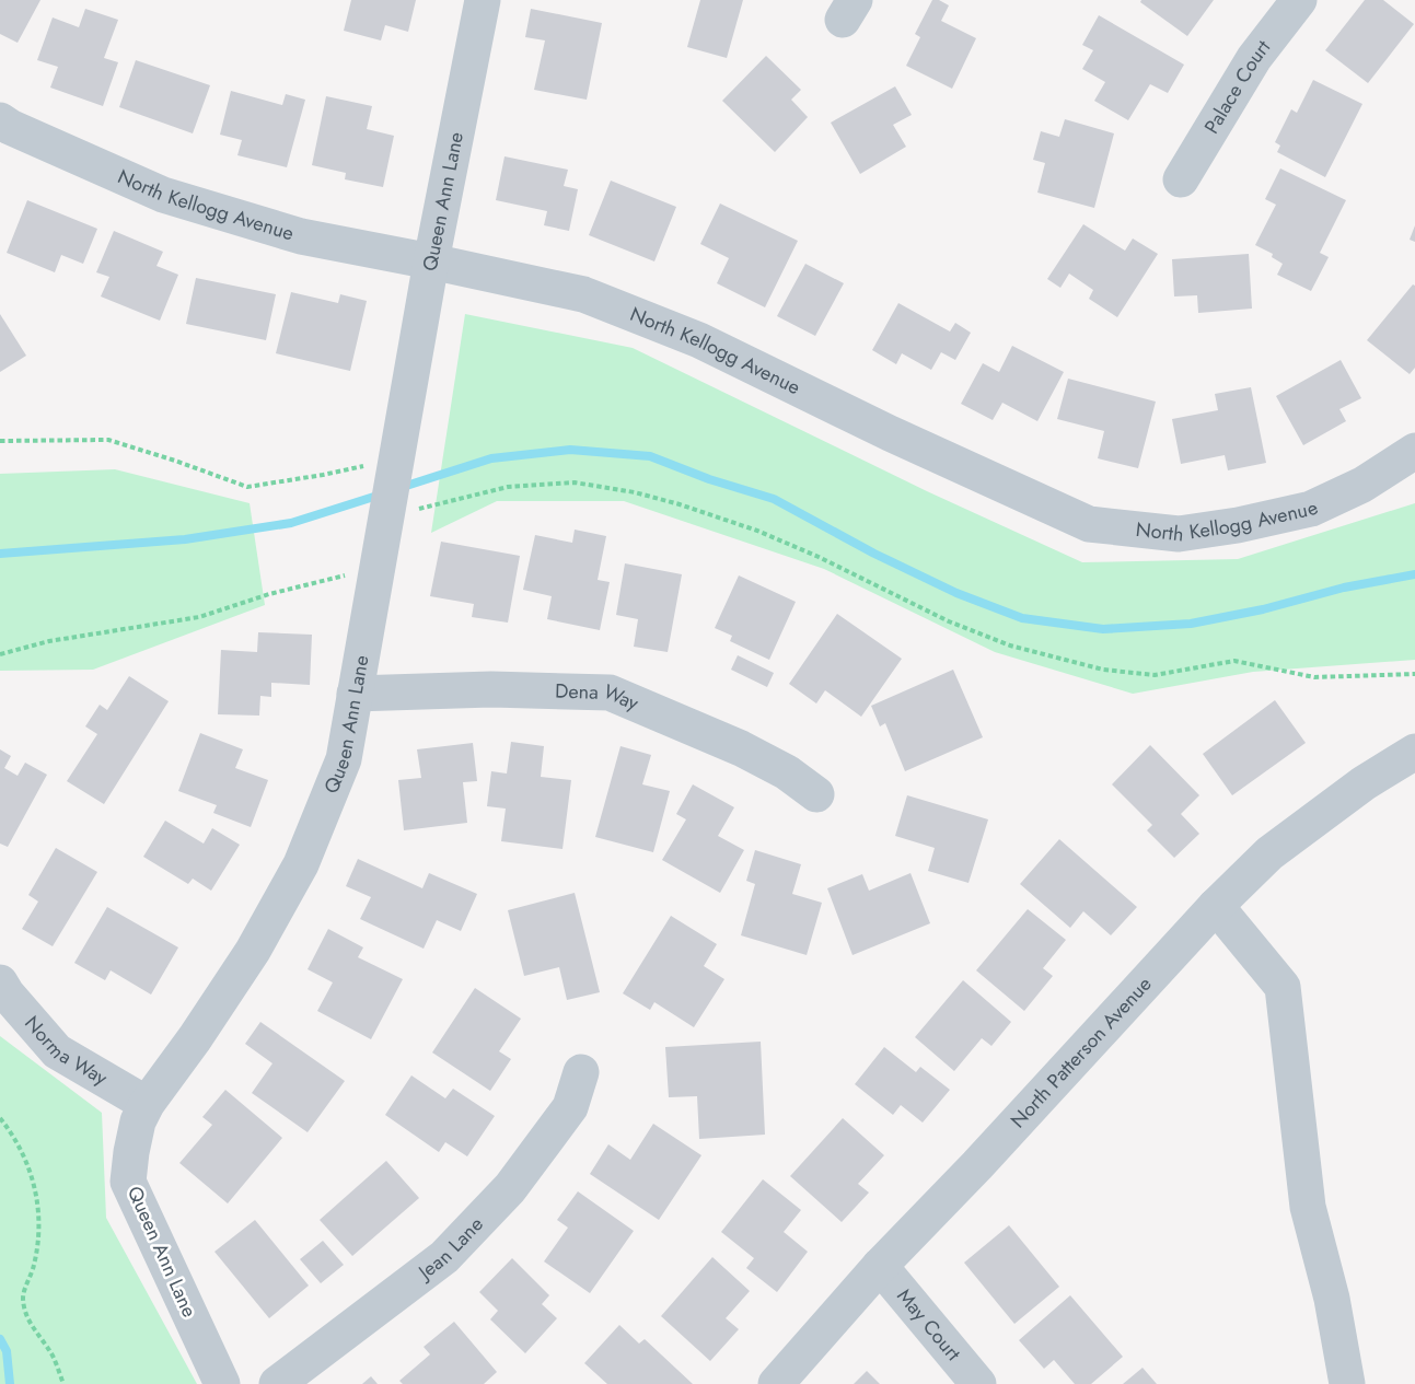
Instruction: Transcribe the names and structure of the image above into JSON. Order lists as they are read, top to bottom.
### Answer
{
  "streets": {
    "street": [
      "Palace Court",
      "Queen Ann Lane",
      "North Kellogg Avenue",
      "Dena Way",
      "Norma Way",
      "North Patterson Avenue",
      "Jean Lane",
      "May Court"
    ]
  },
  "crossings": [
    ["Queen Ann Lane", "North Kellogg Avenue"],
    ["Queen Ann Lane", "Dena Way"],
    ["Queen Ann Lane", "Norma Way"],
    ["North Patterson Avenue", "May Court"]
  ]
}
